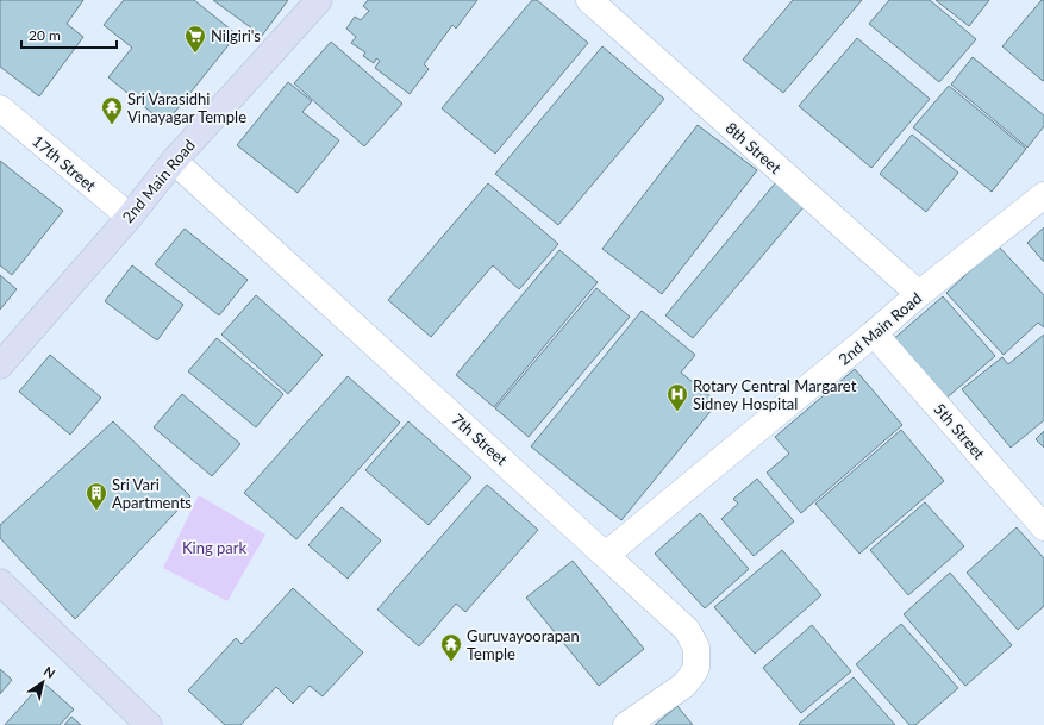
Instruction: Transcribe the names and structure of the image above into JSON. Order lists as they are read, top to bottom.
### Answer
{
  "streets": {
    "street": [
      "8th Street",
      "17th Street",
      "2nd Main Road",
      "5th Street",
      "7th Street"
    ]
  },
  "crossings": [
    ["8th Street", "2nd Main Road"],
    ["17th Street", "2nd Main Road"],
    ["2nd Main Road", "5th Street"],
    ["2nd Main Road", "7th Street"]
  ],
  "parks": ["King park"],
  "places": {
    "supermarket": ["Nilgiri's"],
    "temple": ["Sri Varasidhi Vinayagar Temple", "Guruvayoorapan Temple"],
    "hospital": ["Rotary Central Margaret Sidney Hospital"],
    "building": ["Sri Vari Apartments"]
  },
  "scale_bar": "20 m",
  "north": "top right"
}
